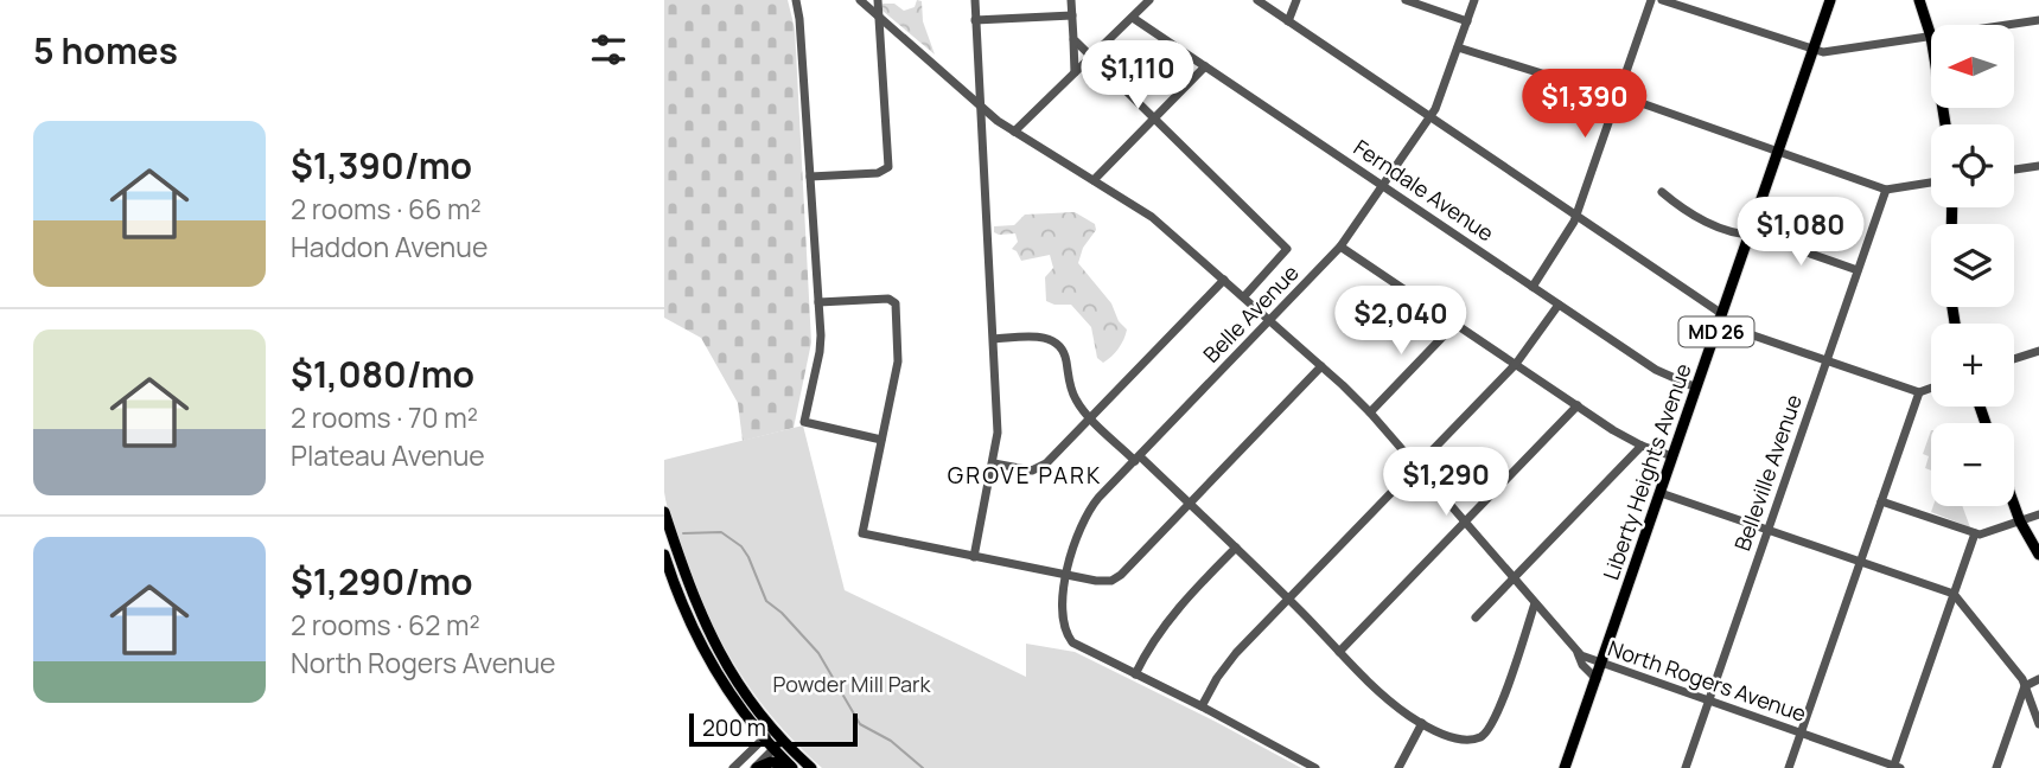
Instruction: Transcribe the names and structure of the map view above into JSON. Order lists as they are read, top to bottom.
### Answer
{
  "streets": {
    "main road": ["MD 26", "Liberty Heights Avenue"],
    "street": [
      "Ferndale Avenue",
      "Belle Avenue",
      "Belleville Avenue",
      "North Rogers Avenue"
    ]
  },
  "crossings": [
    ["Ferndale Avenue", "Belle Avenue"],
    ["Ferndale Avenue", "Liberty Heights Avenue"],
    ["Belle Avenue", "North Rogers Avenue"],
    ["Liberty Heights Avenue", "North Rogers Avenue"],
    ["Belleville Avenue", "North Rogers Avenue"]
  ],
  "districts": ["GROVE PARK"],
  "parks": ["Powder Mill Park"],
  "scale_bar": "200 m",
  "north": "left",
  "page": {
    "heading": "5 homes",
    "map_buttons": ["+", "−"],
    "price": [
      "$1,110",
      "$1,390",
      "$1,080",
      "$2,040",
      "$1,290"
    ],
    "list": [
      {
        "name": "$1,390/mo",
        "note": "2 rooms · 66 m² · Haddon Avenue"
      },
      {
        "name": "$1,080/mo",
        "note": "2 rooms · 70 m² · Plateau Avenue"
      },
      {
        "name": "$1,290/mo",
        "note": "2 rooms · 62 m² · North Rogers Avenue"
      }
    ],
    "scale": "200 m"
  }
}
